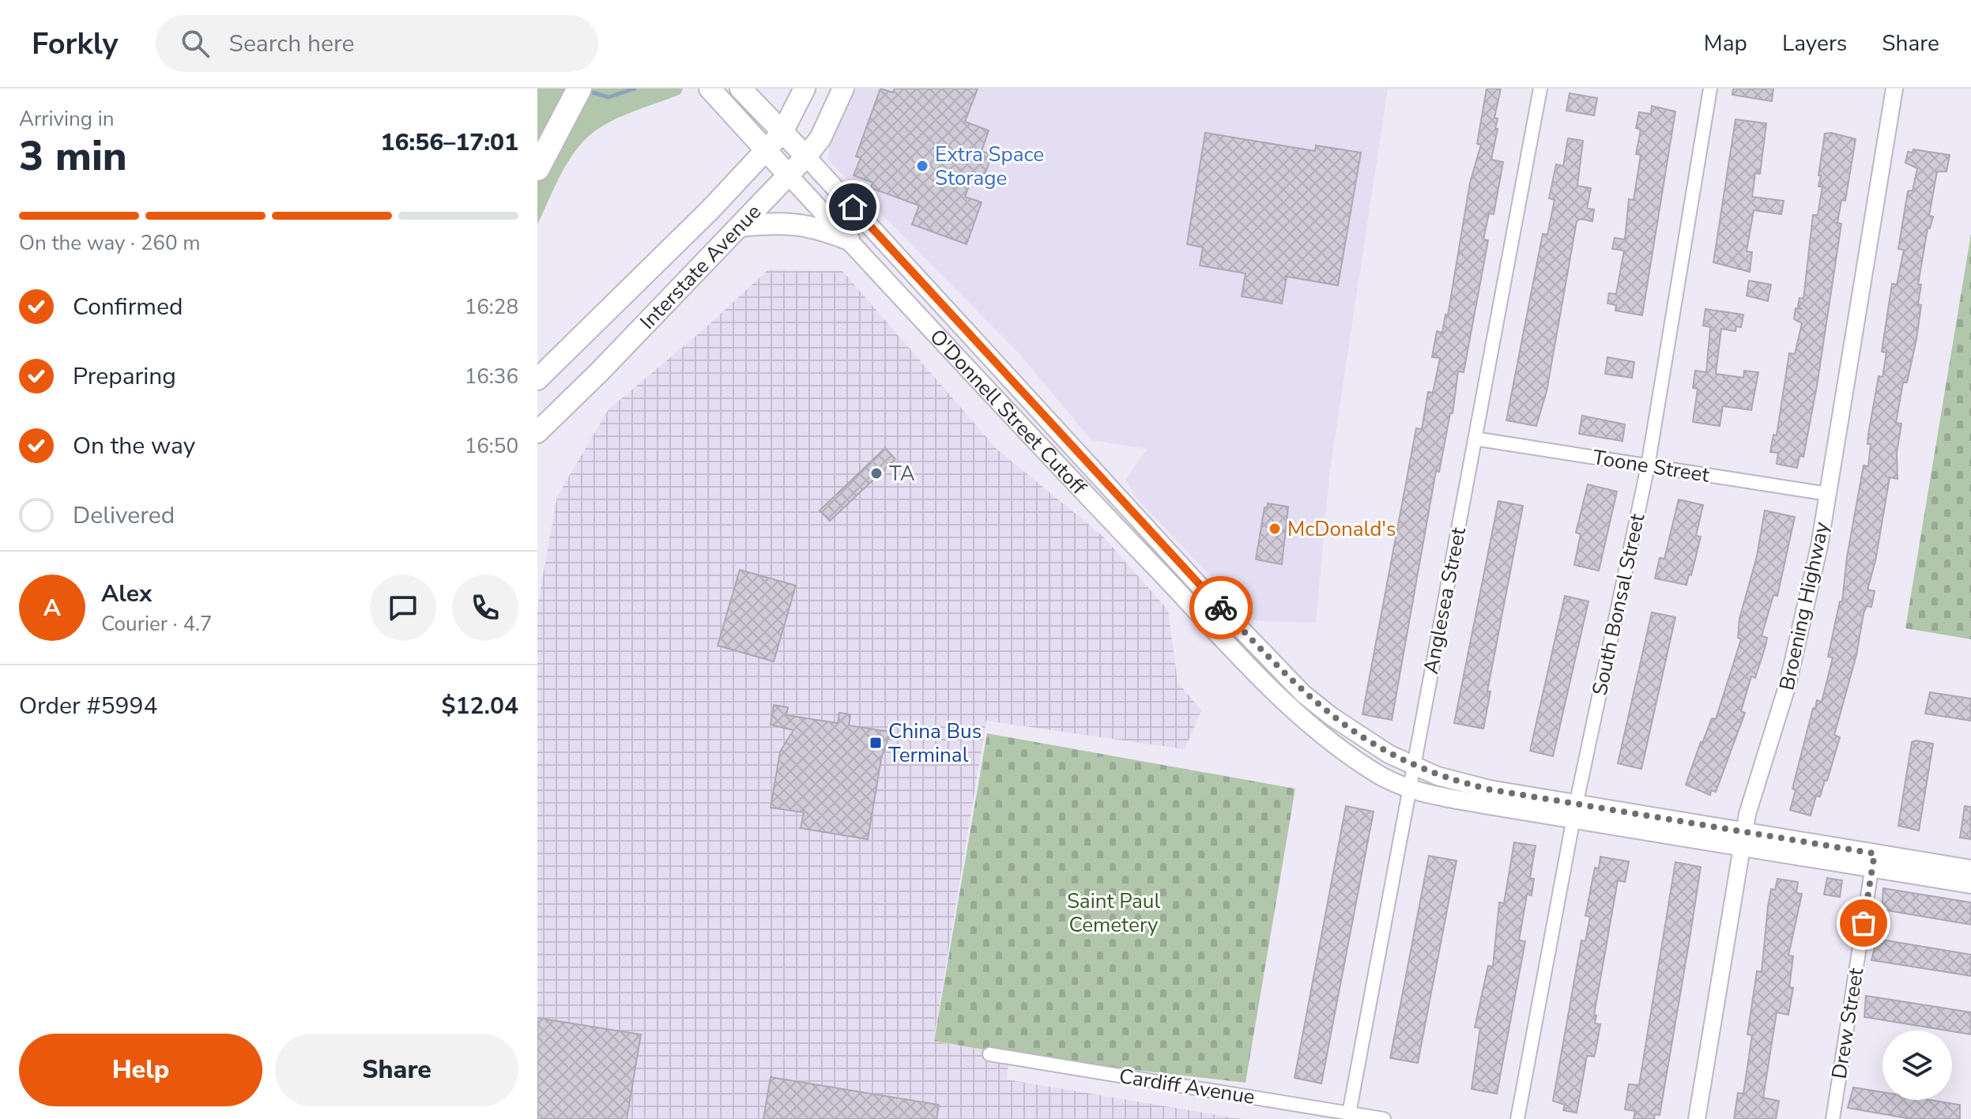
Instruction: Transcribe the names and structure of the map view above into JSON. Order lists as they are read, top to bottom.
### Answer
{
  "streets": {
    "main road": ["Interstate Avenue", "O'Donnell Street Cutoff"],
    "street": [
      "Toone Street",
      "Anglesea Street",
      "South Bonsal Street",
      "Broening Highway",
      "Drew Street",
      "Cardiff Avenue"
    ]
  },
  "crossings": [
    ["Interstate Avenue", "O'Donnell Street Cutoff"],
    ["O'Donnell Street Cutoff", "Anglesea Street"],
    ["O'Donnell Street Cutoff", "South Bonsal Street"],
    ["Toone Street", "Anglesea Street"],
    ["Toone Street", "South Bonsal Street"],
    ["Toone Street", "Broening Highway"],
    ["Anglesea Street", "Cardiff Avenue"]
  ],
  "parks": ["Saint Paul Cemetery"],
  "places": {
    "other": ["Extra Space Storage", "TA", "McDonald's"],
    "transit": ["China Bus Terminal"]
  },
  "page": {
    "header": "Forkly",
    "search": "Search here",
    "nav": ["Map", "Layers", "Share"],
    "heading": ["3 min", "Arriving in", "16:56–17:01"],
    "panel": [
      "Alex",
      "Courier · 4.7",
      "Order #5994",
      "$12.04"
    ],
    "bar": "On the way · 260 m",
    "list": [
      ["Confirmed", "16:28"],
      ["Preparing", "16:36"],
      ["On the way", "16:50"],
      "Delivered"
    ],
    "round": "A",
    "buttons": ["Help", "Share"]
  }
}
